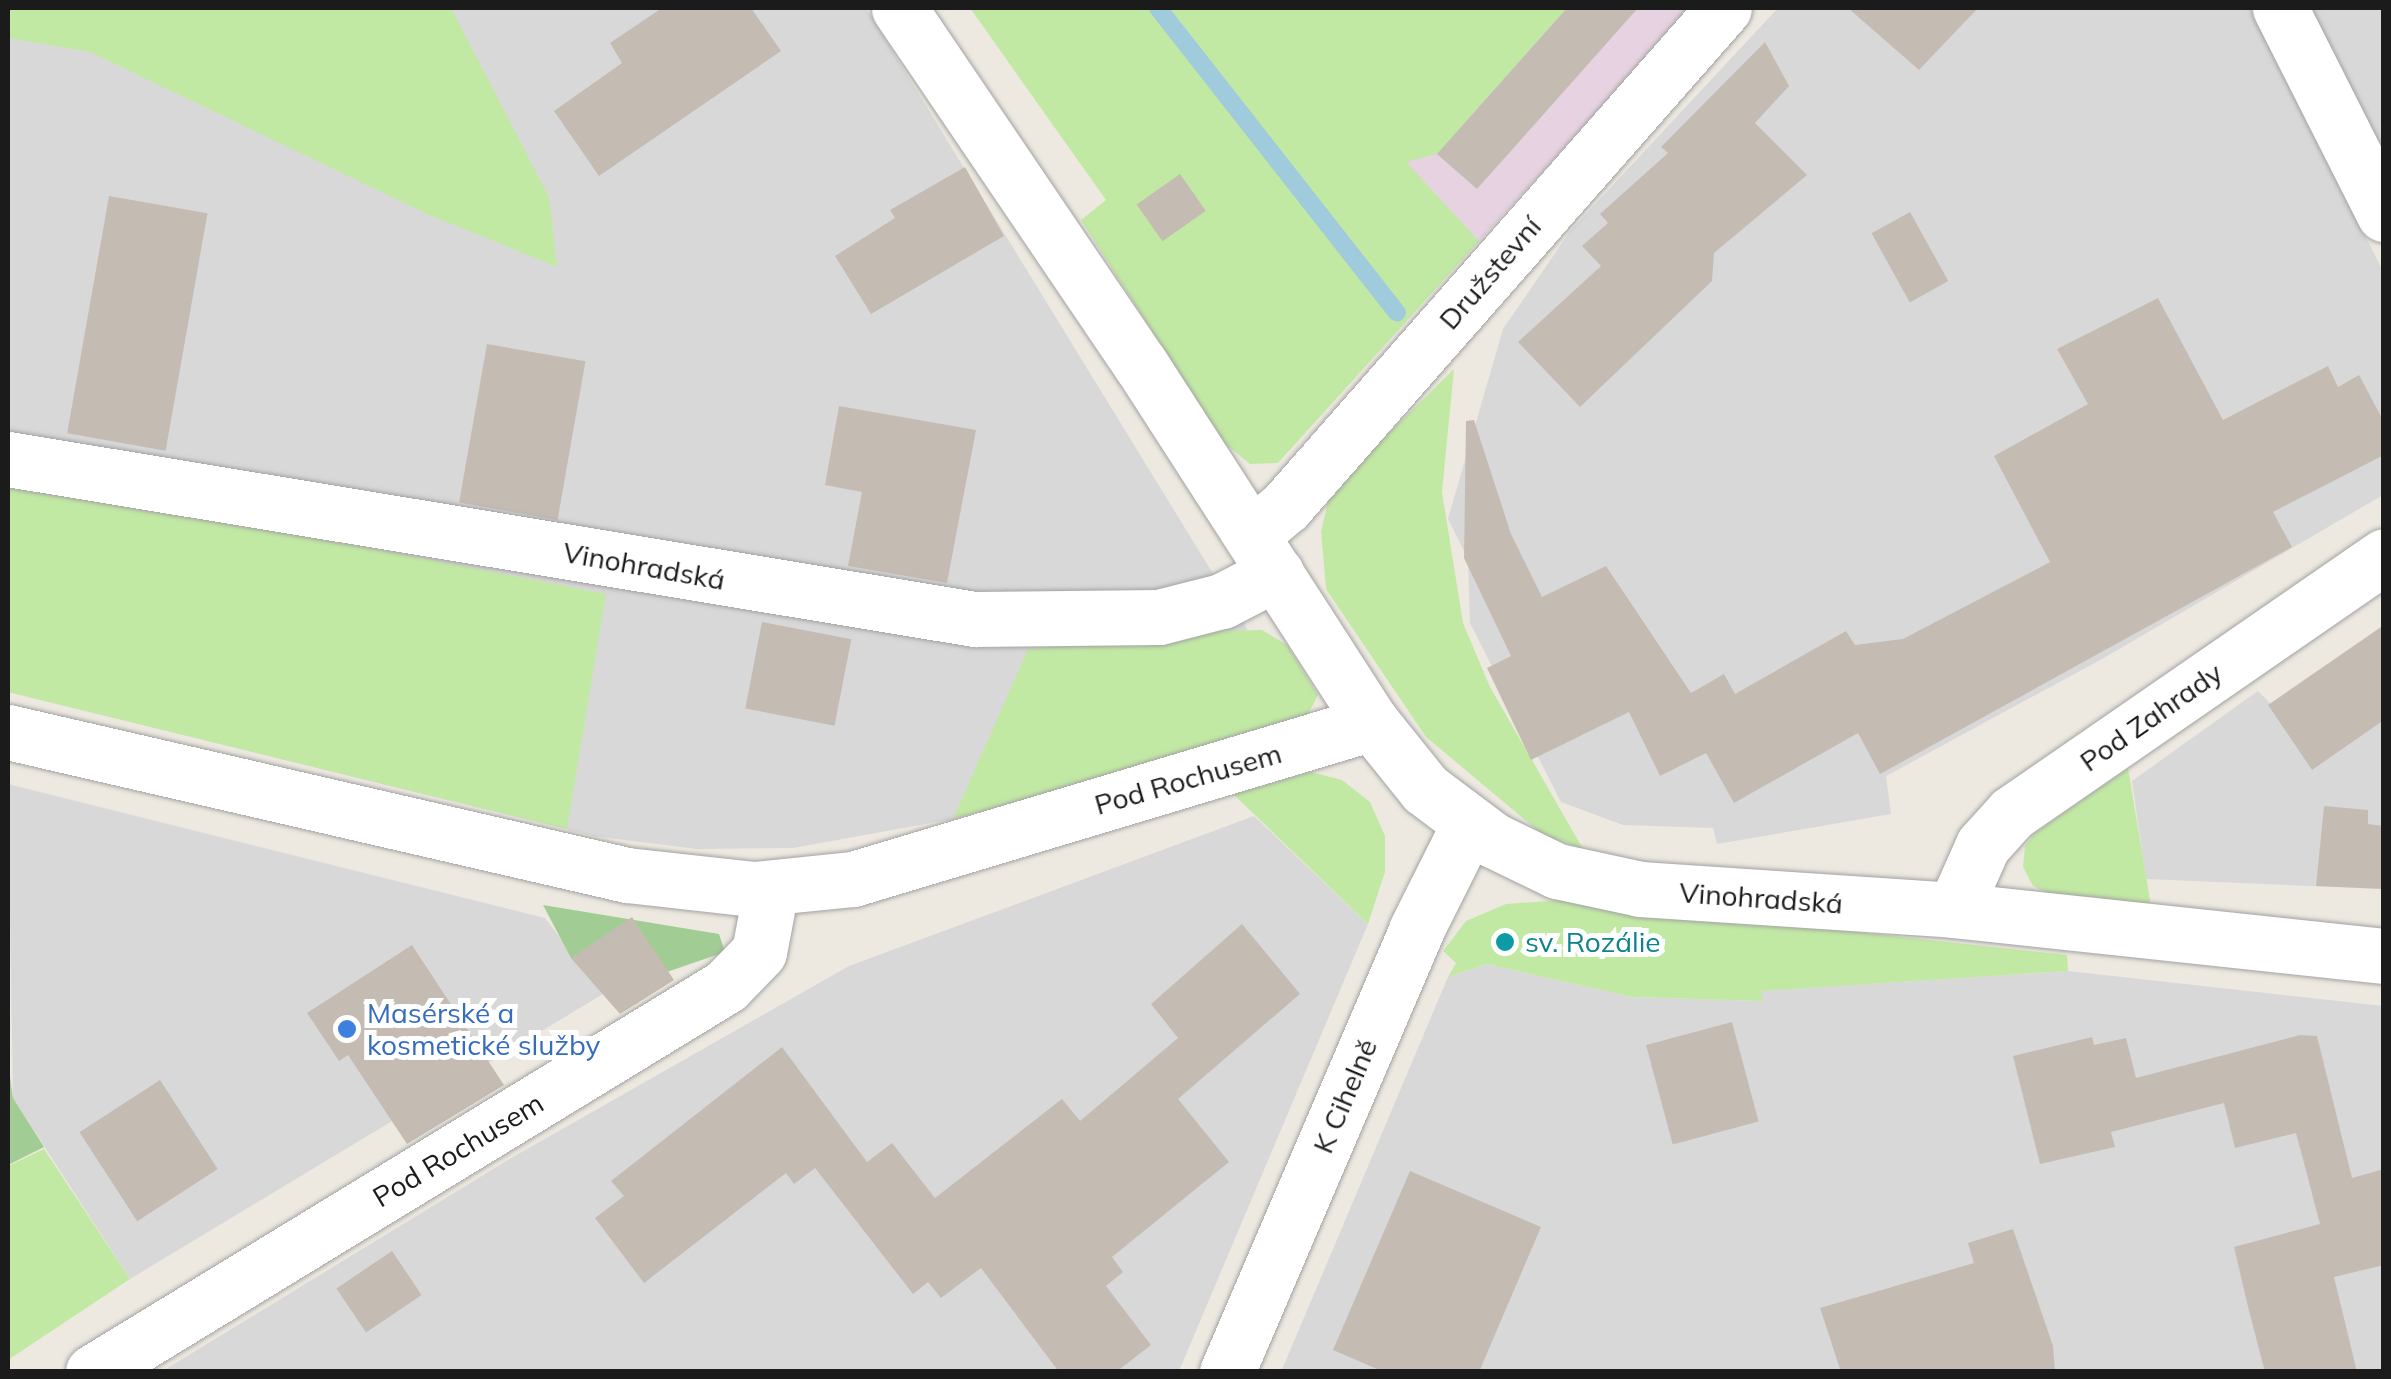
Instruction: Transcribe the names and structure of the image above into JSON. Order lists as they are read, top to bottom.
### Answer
{
  "streets": {
    "street": [
      "Družstevní",
      "Vinohradská",
      "Pod Zahrady",
      "Pod Rochusem",
      "K Cihelně"
    ]
  },
  "crossings": [
    ["Družstevní", "Vinohradská"],
    ["Vinohradská", "Pod Zahrady"],
    ["Vinohradská", "Pod Rochusem"],
    ["Vinohradská", "K Cihelně"]
  ],
  "places": ["sv. Rozálie", "Masérské a kosmetické služby"]
}
